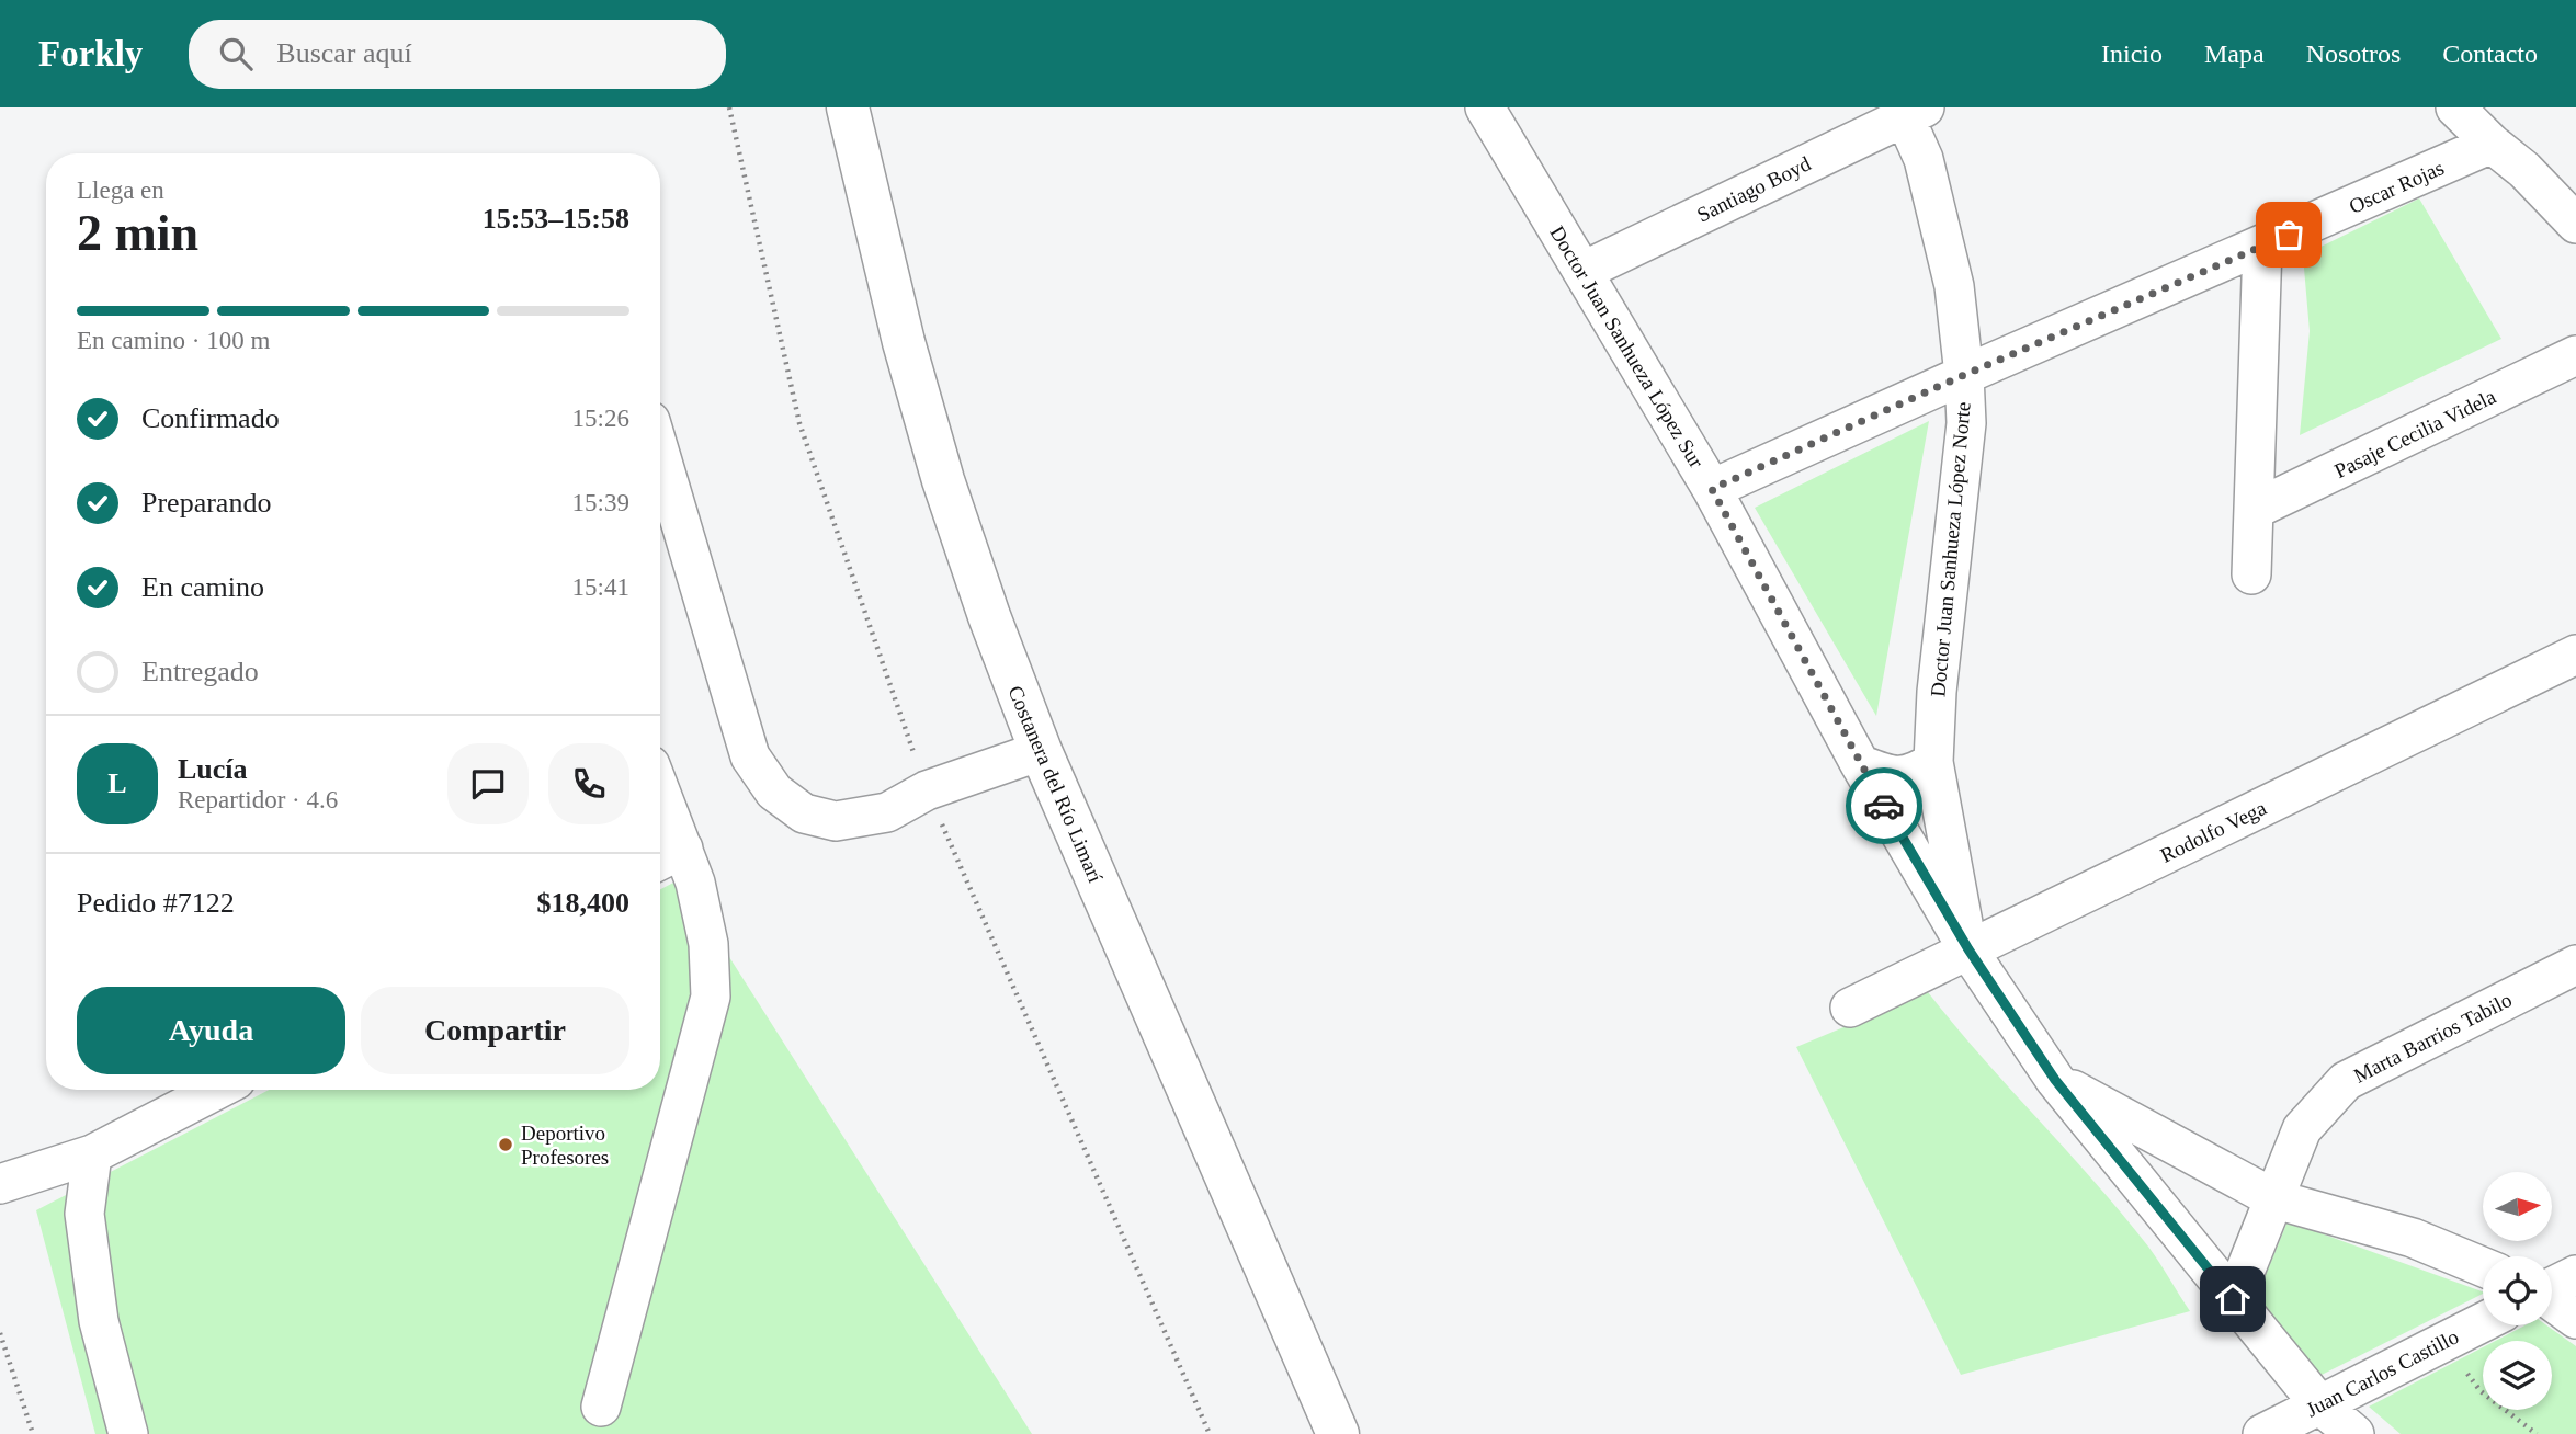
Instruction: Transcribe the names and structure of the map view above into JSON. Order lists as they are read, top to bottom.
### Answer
{
  "streets": {
    "highway": ["Costanera del Río Limarí"],
    "street": [
      "Oscar Rojas",
      "Santiago Boyd",
      "Doctor Juan Sanhueza López Sur",
      "Pasaje Cecilia Videla",
      "Doctor Juan Sanhueza López Norte",
      "Rodolfo Vega",
      "Marta Barrios Tabilo",
      "Juan Carlos Castillo"
    ]
  },
  "crossings": [
    ["Oscar Rojas", "Doctor Juan Sanhueza López Sur"],
    ["Oscar Rojas", "Doctor Juan Sanhueza López Norte"],
    ["Santiago Boyd", "Doctor Juan Sanhueza López Sur"],
    ["Santiago Boyd", "Doctor Juan Sanhueza López Norte"],
    ["Doctor Juan Sanhueza López Sur", "Doctor Juan Sanhueza López Norte"],
    ["Doctor Juan Sanhueza López Sur", "Rodolfo Vega"],
    ["Doctor Juan Sanhueza López Norte", "Rodolfo Vega"]
  ],
  "places": ["Deportivo Profesores"],
  "north": "right",
  "page": {
    "header": "Forkly",
    "search": "Buscar aquí",
    "nav": [
      "Inicio",
      "Mapa",
      "Nosotros",
      "Contacto"
    ],
    "heading": ["2 min", "Llega en", "15:53–15:58"],
    "panel": [
      "Lucía",
      "Repartidor · 4.6",
      "Pedido #7122",
      "$18,400"
    ],
    "bar": "En camino · 100 m",
    "list": [
      ["Confirmado", "15:26"],
      ["Preparando", "15:39"],
      ["En camino", "15:41"],
      "Entregado"
    ],
    "round": "L",
    "buttons": ["Ayuda", "Compartir"]
  }
}
